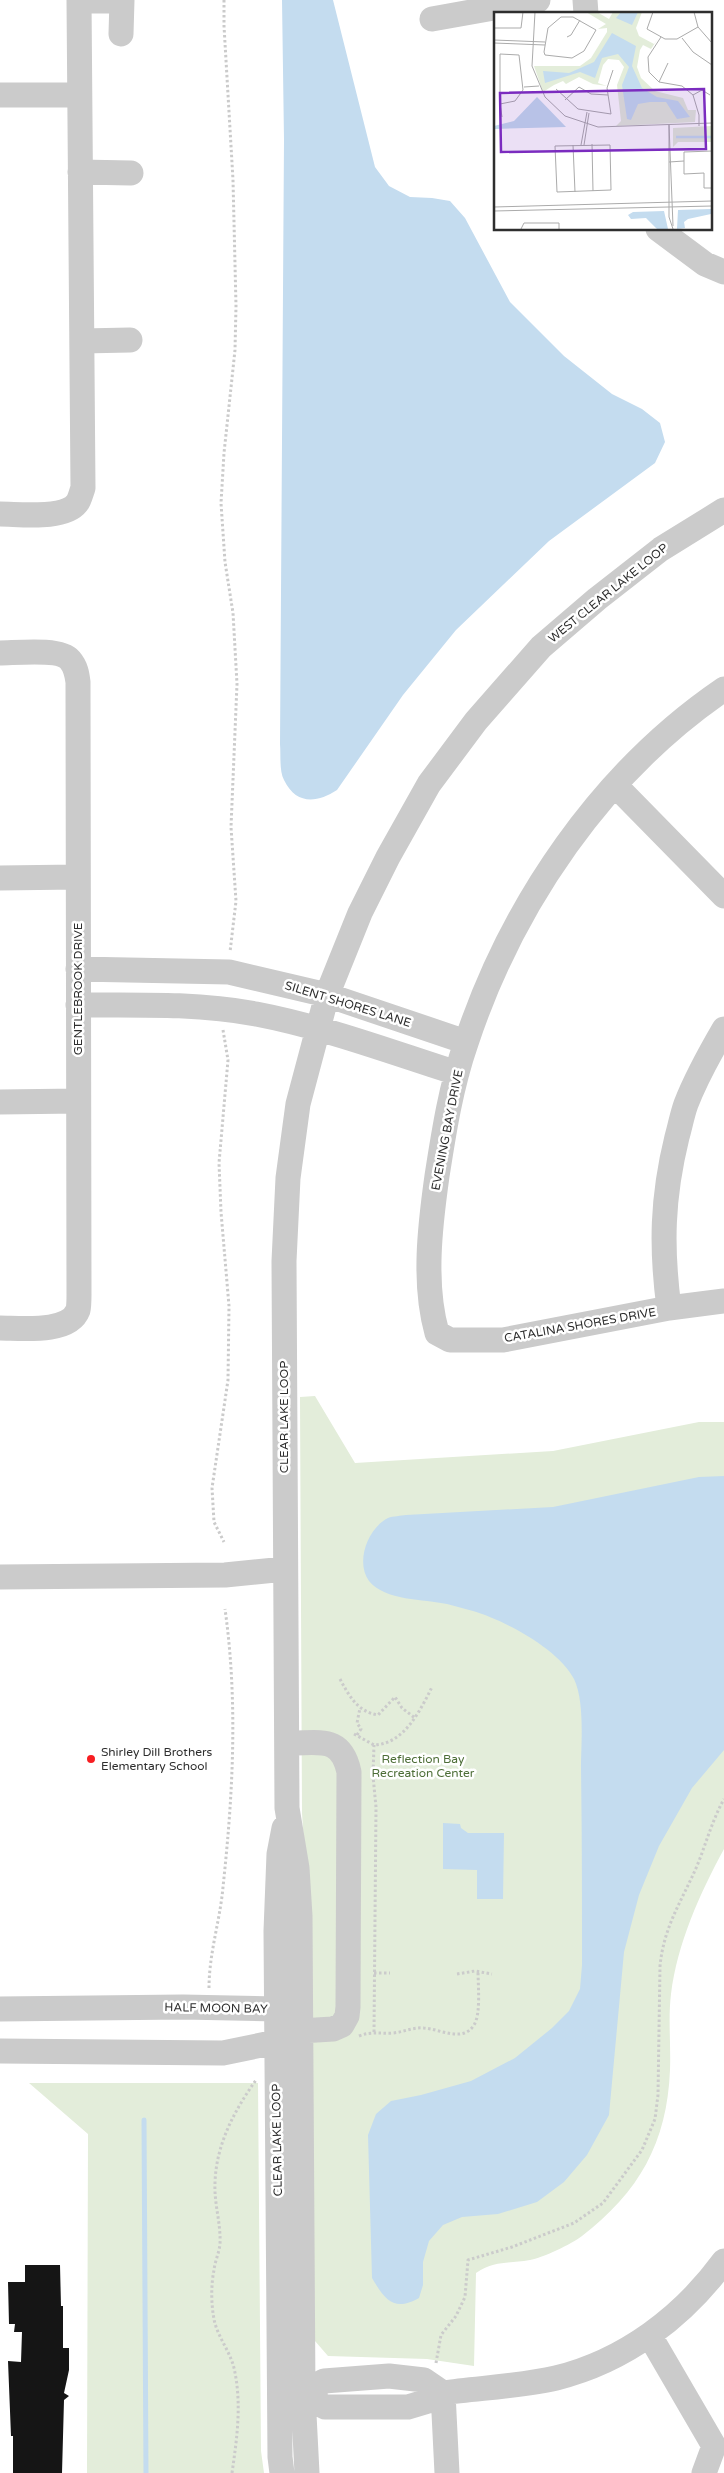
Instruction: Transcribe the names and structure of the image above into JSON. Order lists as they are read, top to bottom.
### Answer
{
  "streets": {
    "street": [
      "WEST CLEAR LAKE LOOP",
      "GENTLEBROOK DRIVE",
      "SILENT SHORES LANE",
      "EVENING BAY DRIVE",
      "CATALINA SHORES DRIVE",
      "CLEAR LAKE LOOP",
      "HALF MOON BAY"
    ]
  },
  "crossings": [
    ["WEST CLEAR LAKE LOOP", "SILENT SHORES LANE"],
    ["WEST CLEAR LAKE LOOP", "CLEAR LAKE LOOP"],
    ["GENTLEBROOK DRIVE", "SILENT SHORES LANE"],
    ["SILENT SHORES LANE", "EVENING BAY DRIVE"],
    ["EVENING BAY DRIVE", "CATALINA SHORES DRIVE"],
    ["CLEAR LAKE LOOP", "HALF MOON BAY"]
  ],
  "parks": ["Reflection Bay Recreation Center"],
  "places": ["Shirley Dill Brothers Elementary School"]
}
